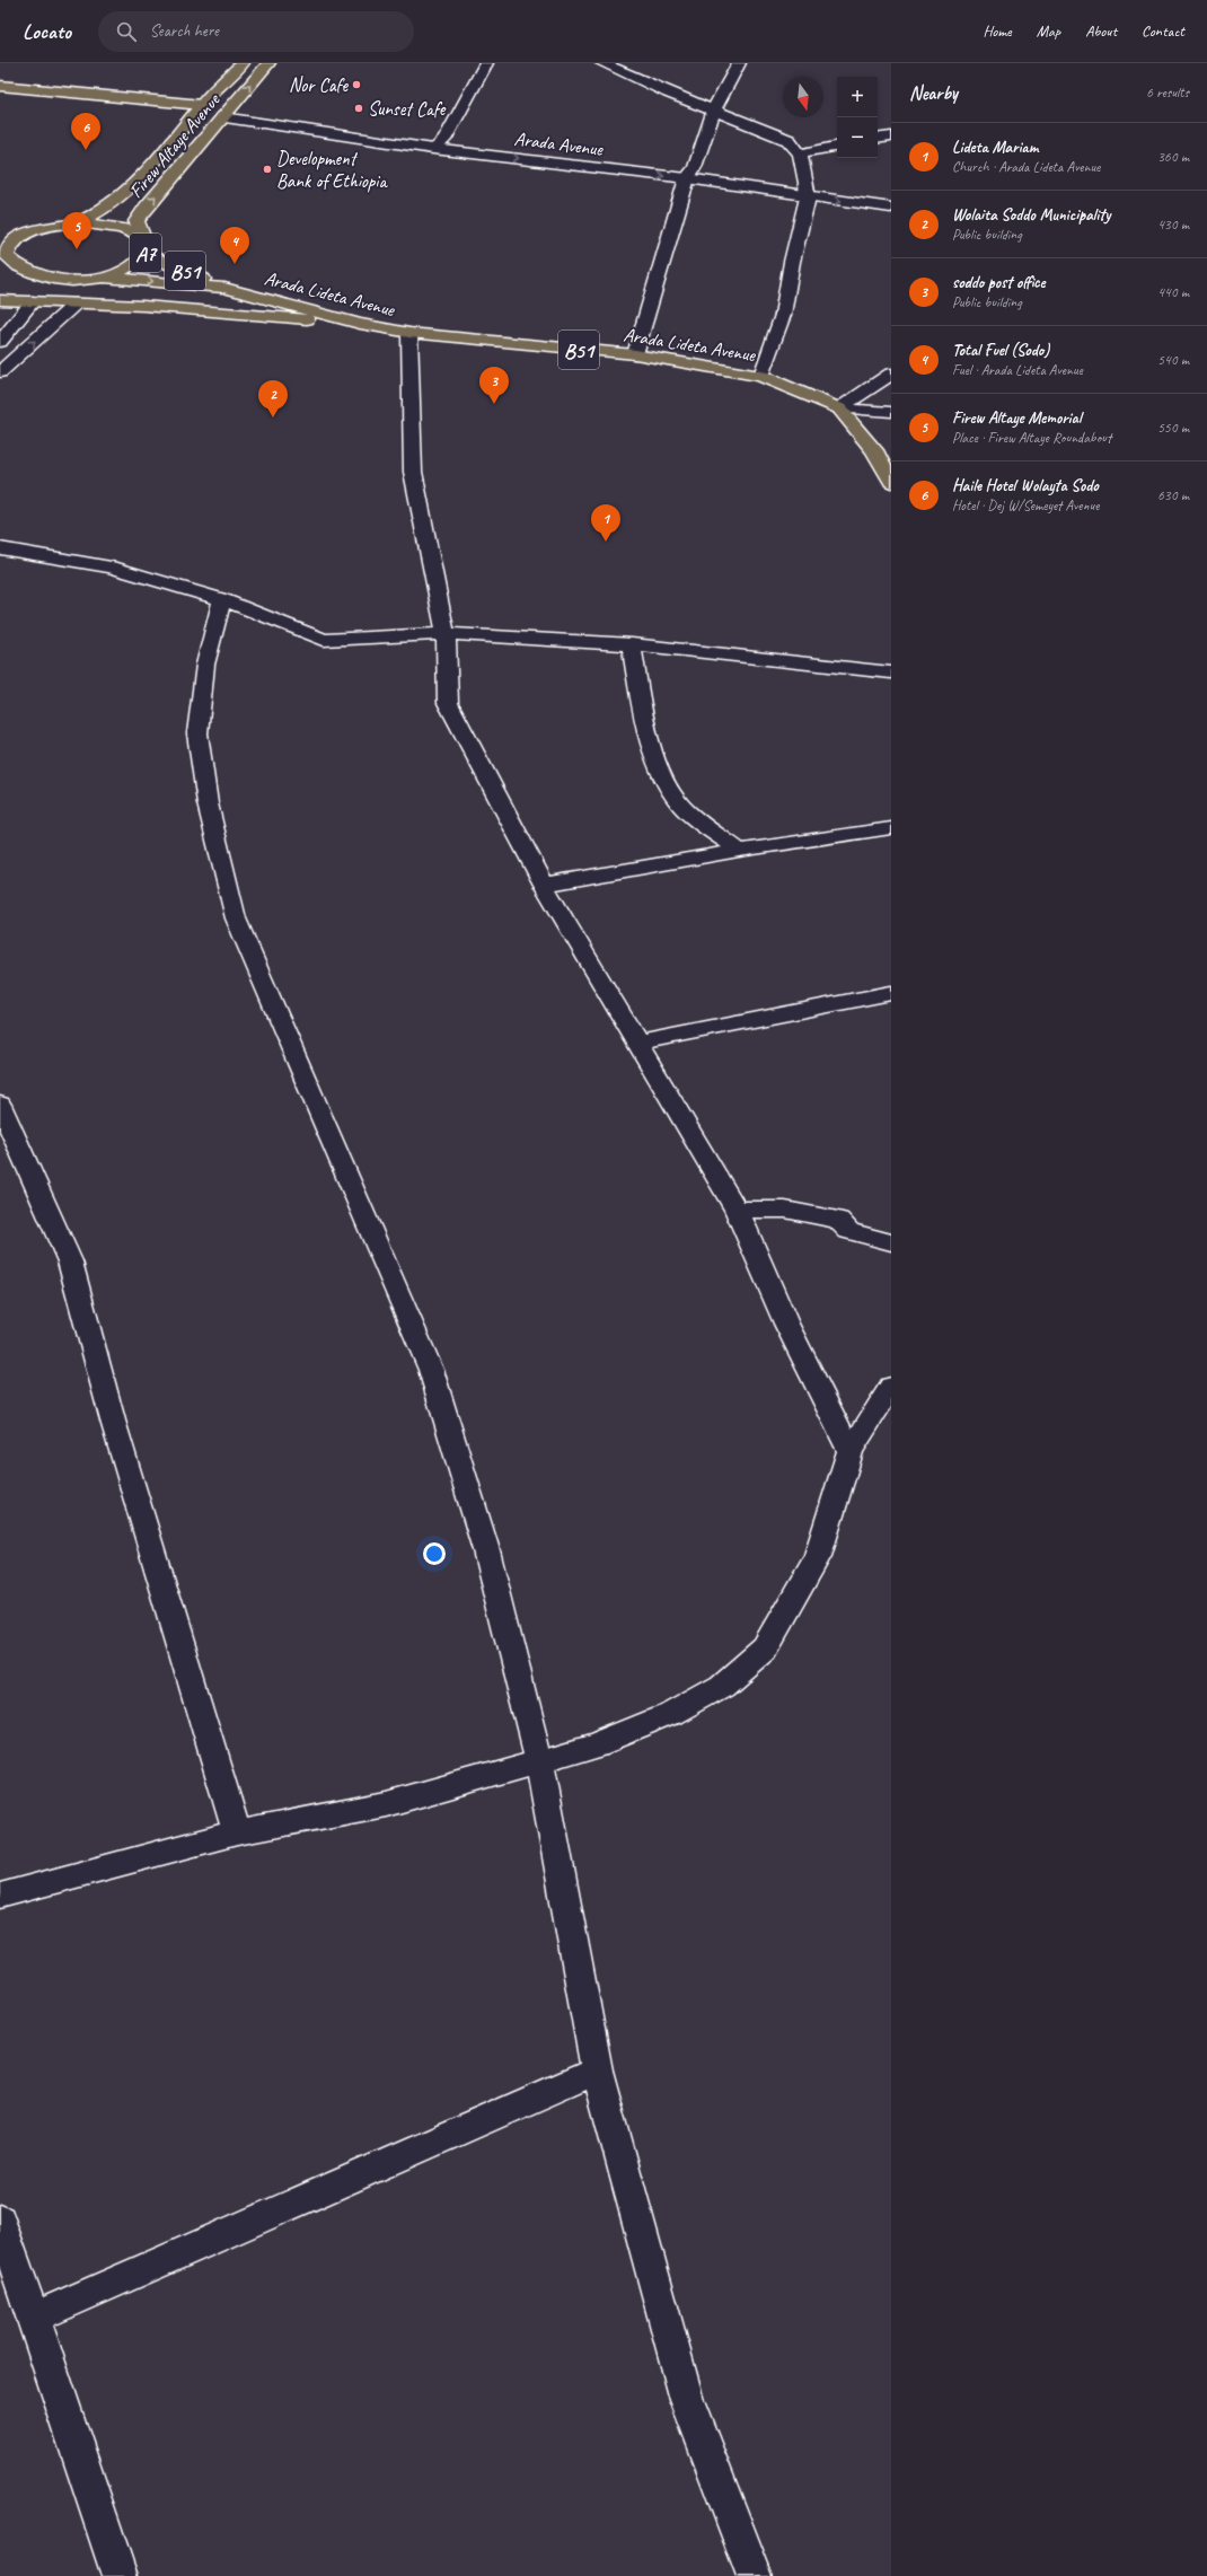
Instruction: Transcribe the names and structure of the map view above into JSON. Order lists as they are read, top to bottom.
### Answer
{
  "streets": {
    "main road": [
      "Firew Altaye Avenue",
      "A7",
      "B51",
      "Arada Lideta Avenue"
    ],
    "street": ["Arada Avenue"]
  },
  "crossings": [
    ["Arada Avenue", "Firew Altaye Avenue"],
    ["Firew Altaye Avenue", "A7"],
    ["A7", "B51"],
    ["B51", "Arada Lideta Avenue"]
  ],
  "places": ["Nor Cafe", "Sunset Cafe", "Development Bank of Ethiopia"],
  "north": "bottom",
  "page": {
    "header": "Locato",
    "search": "Search here",
    "nav": [
      "Home",
      "Map",
      "About",
      "Contact"
    ],
    "heading": ["Nearby", "6 results"],
    "map_buttons": ["+", "−"],
    "pins": [
      "6",
      "5",
      "4",
      "3",
      "2",
      "1"
    ],
    "list": [
      {
        "mark": "1",
        "name": "Lideta Mariam",
        "note": "Church · Arada Lideta Avenue",
        "value": "360 m"
      },
      {
        "mark": "2",
        "name": "Wolaita Soddo Municipality",
        "note": "Public building",
        "value": "430 m"
      },
      {
        "mark": "3",
        "name": "soddo post office",
        "note": "Public building",
        "value": "440 m"
      },
      {
        "mark": "4",
        "name": "Total Fuel (Sodo)",
        "note": "Fuel · Arada Lideta Avenue",
        "value": "540 m"
      },
      {
        "mark": "5",
        "name": "Firew Altaye Memorial",
        "note": "Place · Firew Altaye Roundabout",
        "value": "550 m"
      },
      {
        "mark": "6",
        "name": "Haile Hotel Wolayta Sodo",
        "note": "Hotel · Dej W/Semeyet Avenue",
        "value": "630 m"
      }
    ]
  }
}
